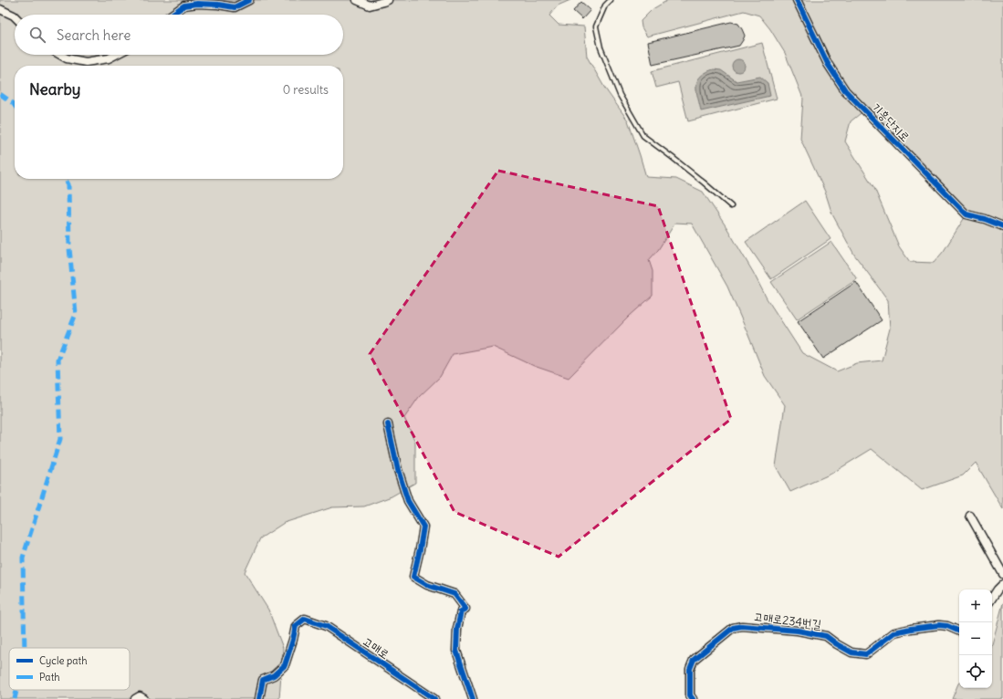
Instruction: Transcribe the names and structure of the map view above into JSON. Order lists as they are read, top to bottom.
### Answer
{
  "streets": {
    "street": ["기흥단지로", "고매로234번길", "고매로"]
  },
  "legend": ["Cycle path", "Path"],
  "page": {
    "search": "Search here",
    "heading": ["Nearby", "0 results"],
    "map_buttons": ["+", "−"]
  }
}
